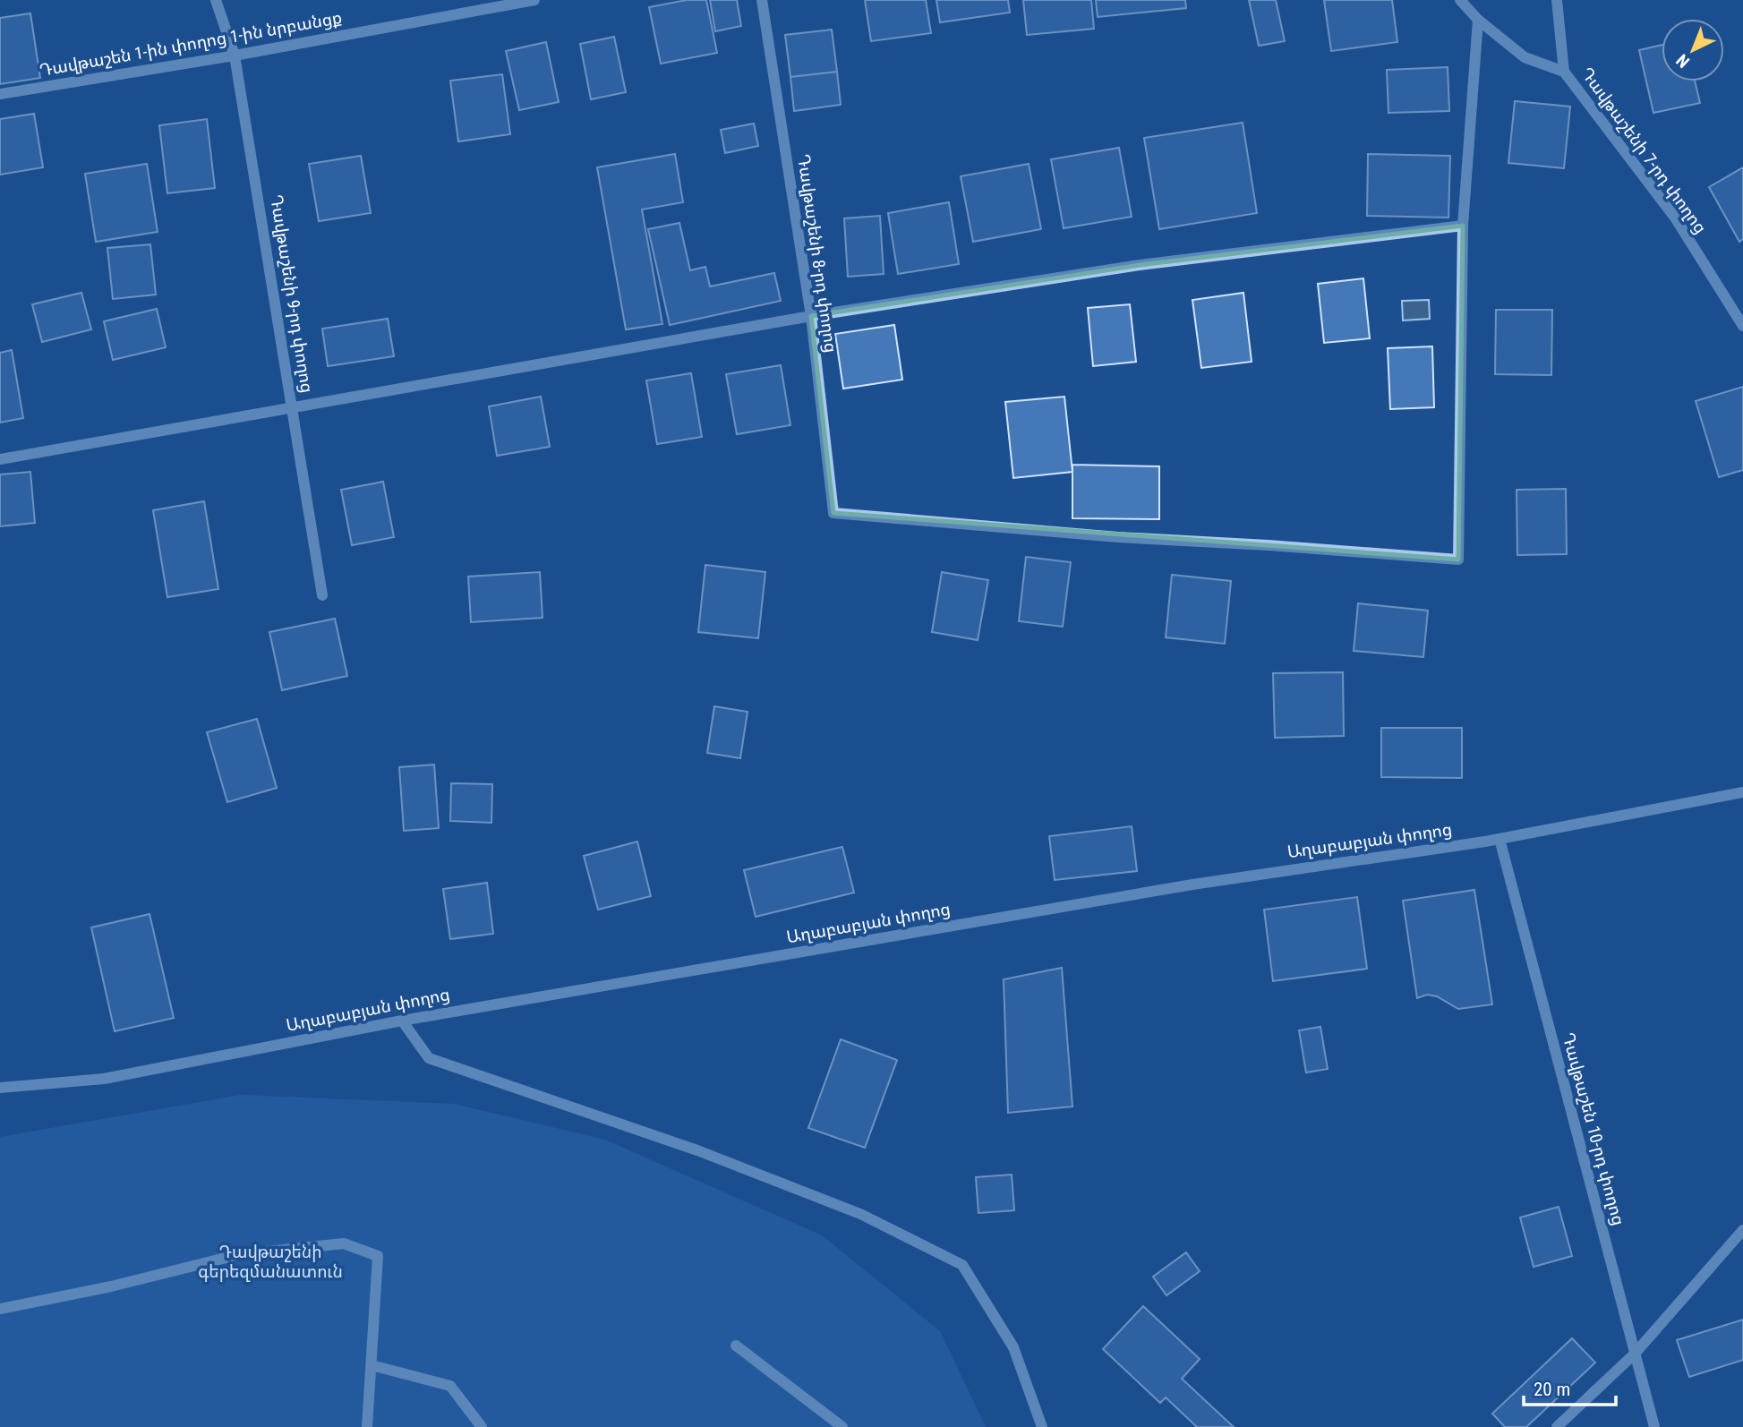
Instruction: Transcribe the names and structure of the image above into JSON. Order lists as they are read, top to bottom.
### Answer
{
  "streets": {
    "street": [
      "Դավթաշեն 1-ին փողոց 1-ին նրբանցք",
      "Դավթաշենի 7-րդ փողոց",
      "Դավթաշենի 8-րդ փողոց",
      "Դավթաշենի 9-րդ փողոց",
      "Աղաբաբյան փողոց",
      "Դավթաշեն 10-րդ փողոց"
    ]
  },
  "crossings": [
    ["Դավթաշեն 1-ին փողոց 1-ին նրբանցք", "Դավթաշենի 9-րդ փողոց"],
    ["Աղաբաբյան փողոց", "Դավթաշեն 10-րդ փողոց"]
  ],
  "parks": ["Դավթաշենի գերեզմանատուն"],
  "scale_bar": "20 m",
  "north": "bottom left"
}
